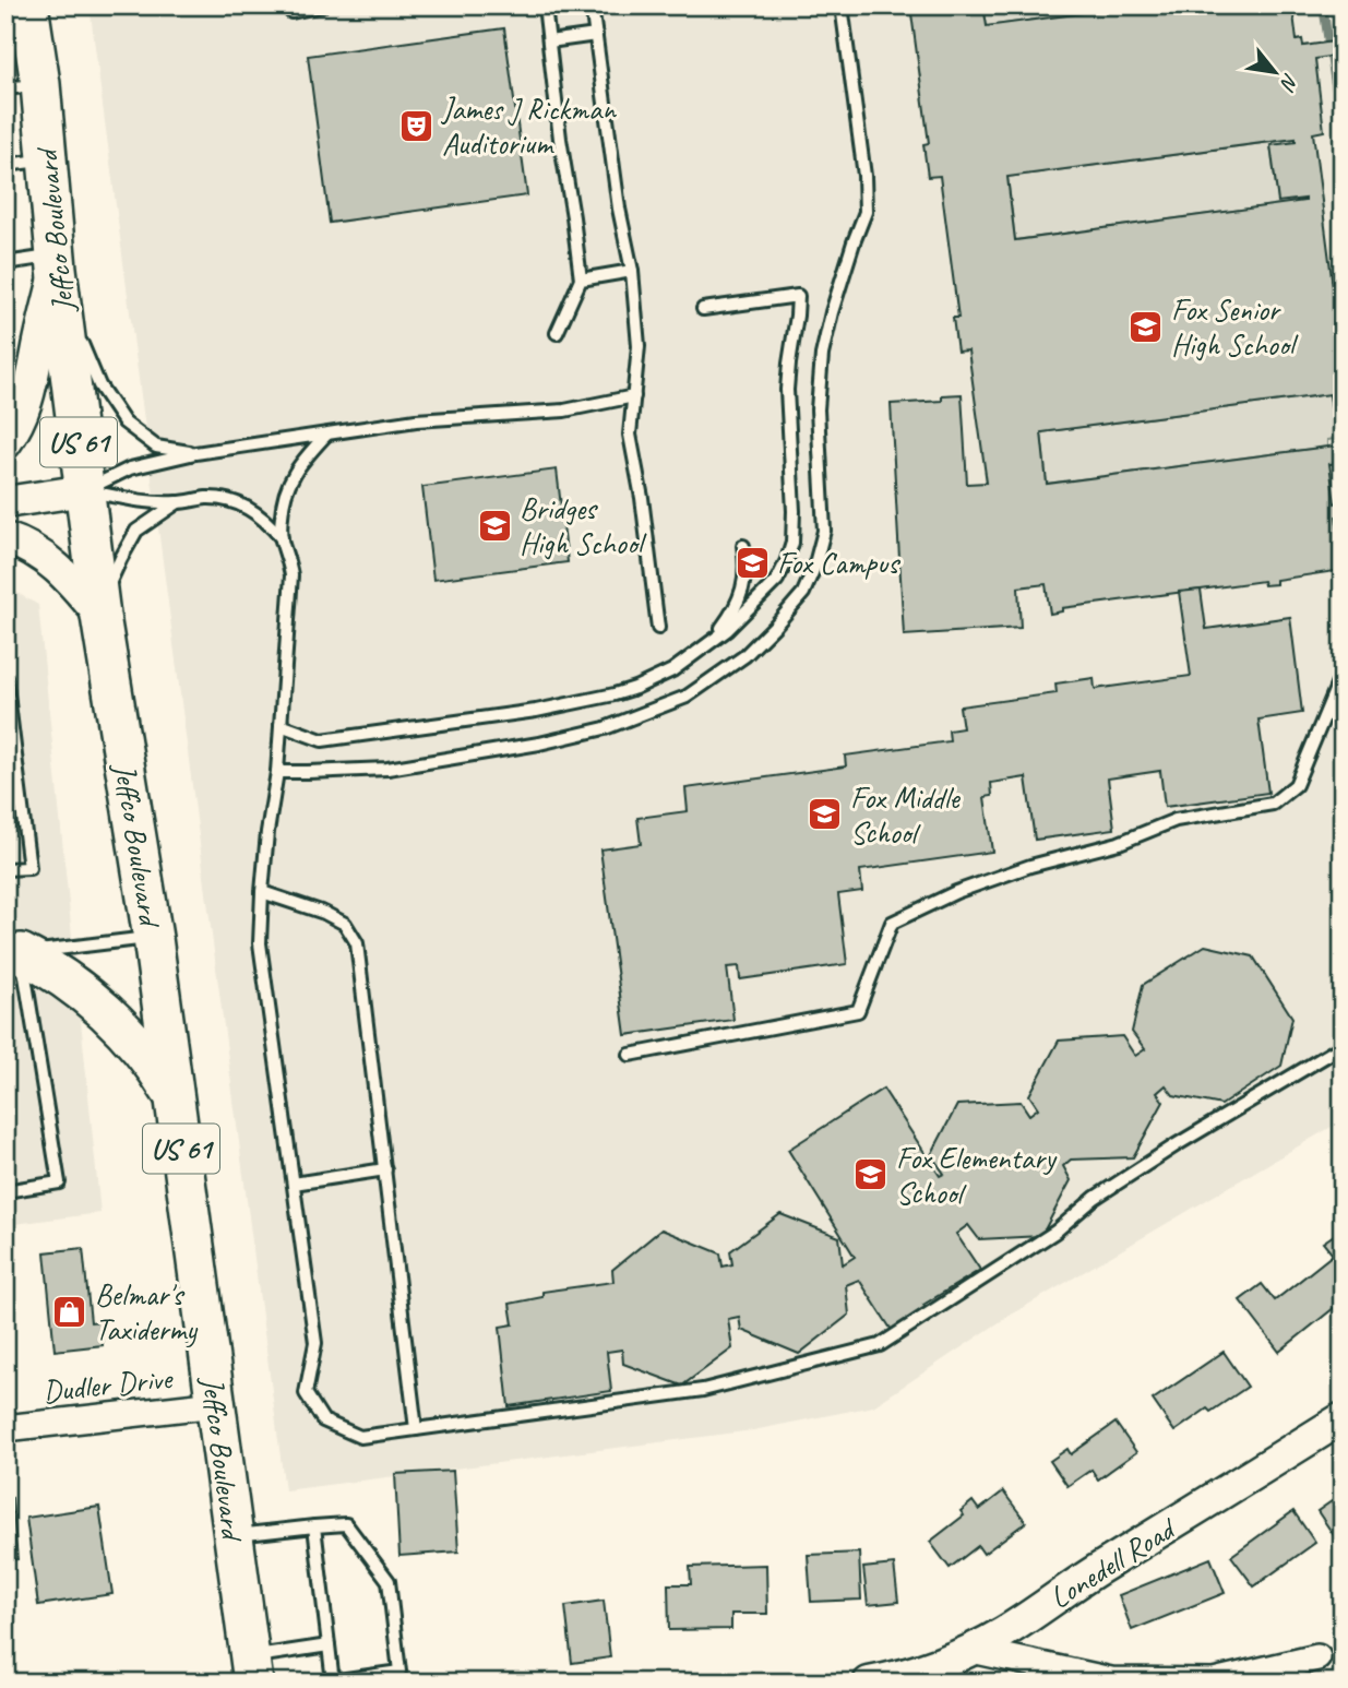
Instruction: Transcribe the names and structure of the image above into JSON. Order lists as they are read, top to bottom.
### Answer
{
  "streets": {
    "main road": ["Jeffco Boulevard", "US 61"],
    "street": ["Dudler Drive", "Lonedell Road"]
  },
  "crossings": [
    ["Jeffco Boulevard", "Dudler Drive"]
  ],
  "places": {
    "theatre": ["James J Rickman Auditorium"],
    "school or university": [
      "Fox Senior High School",
      "Bridges High School",
      "Fox Campus",
      "Fox Middle School",
      "Fox Elementary School"
    ],
    "shop": ["Belmar's Taxidermy"]
  },
  "north": "bottom right"
}
